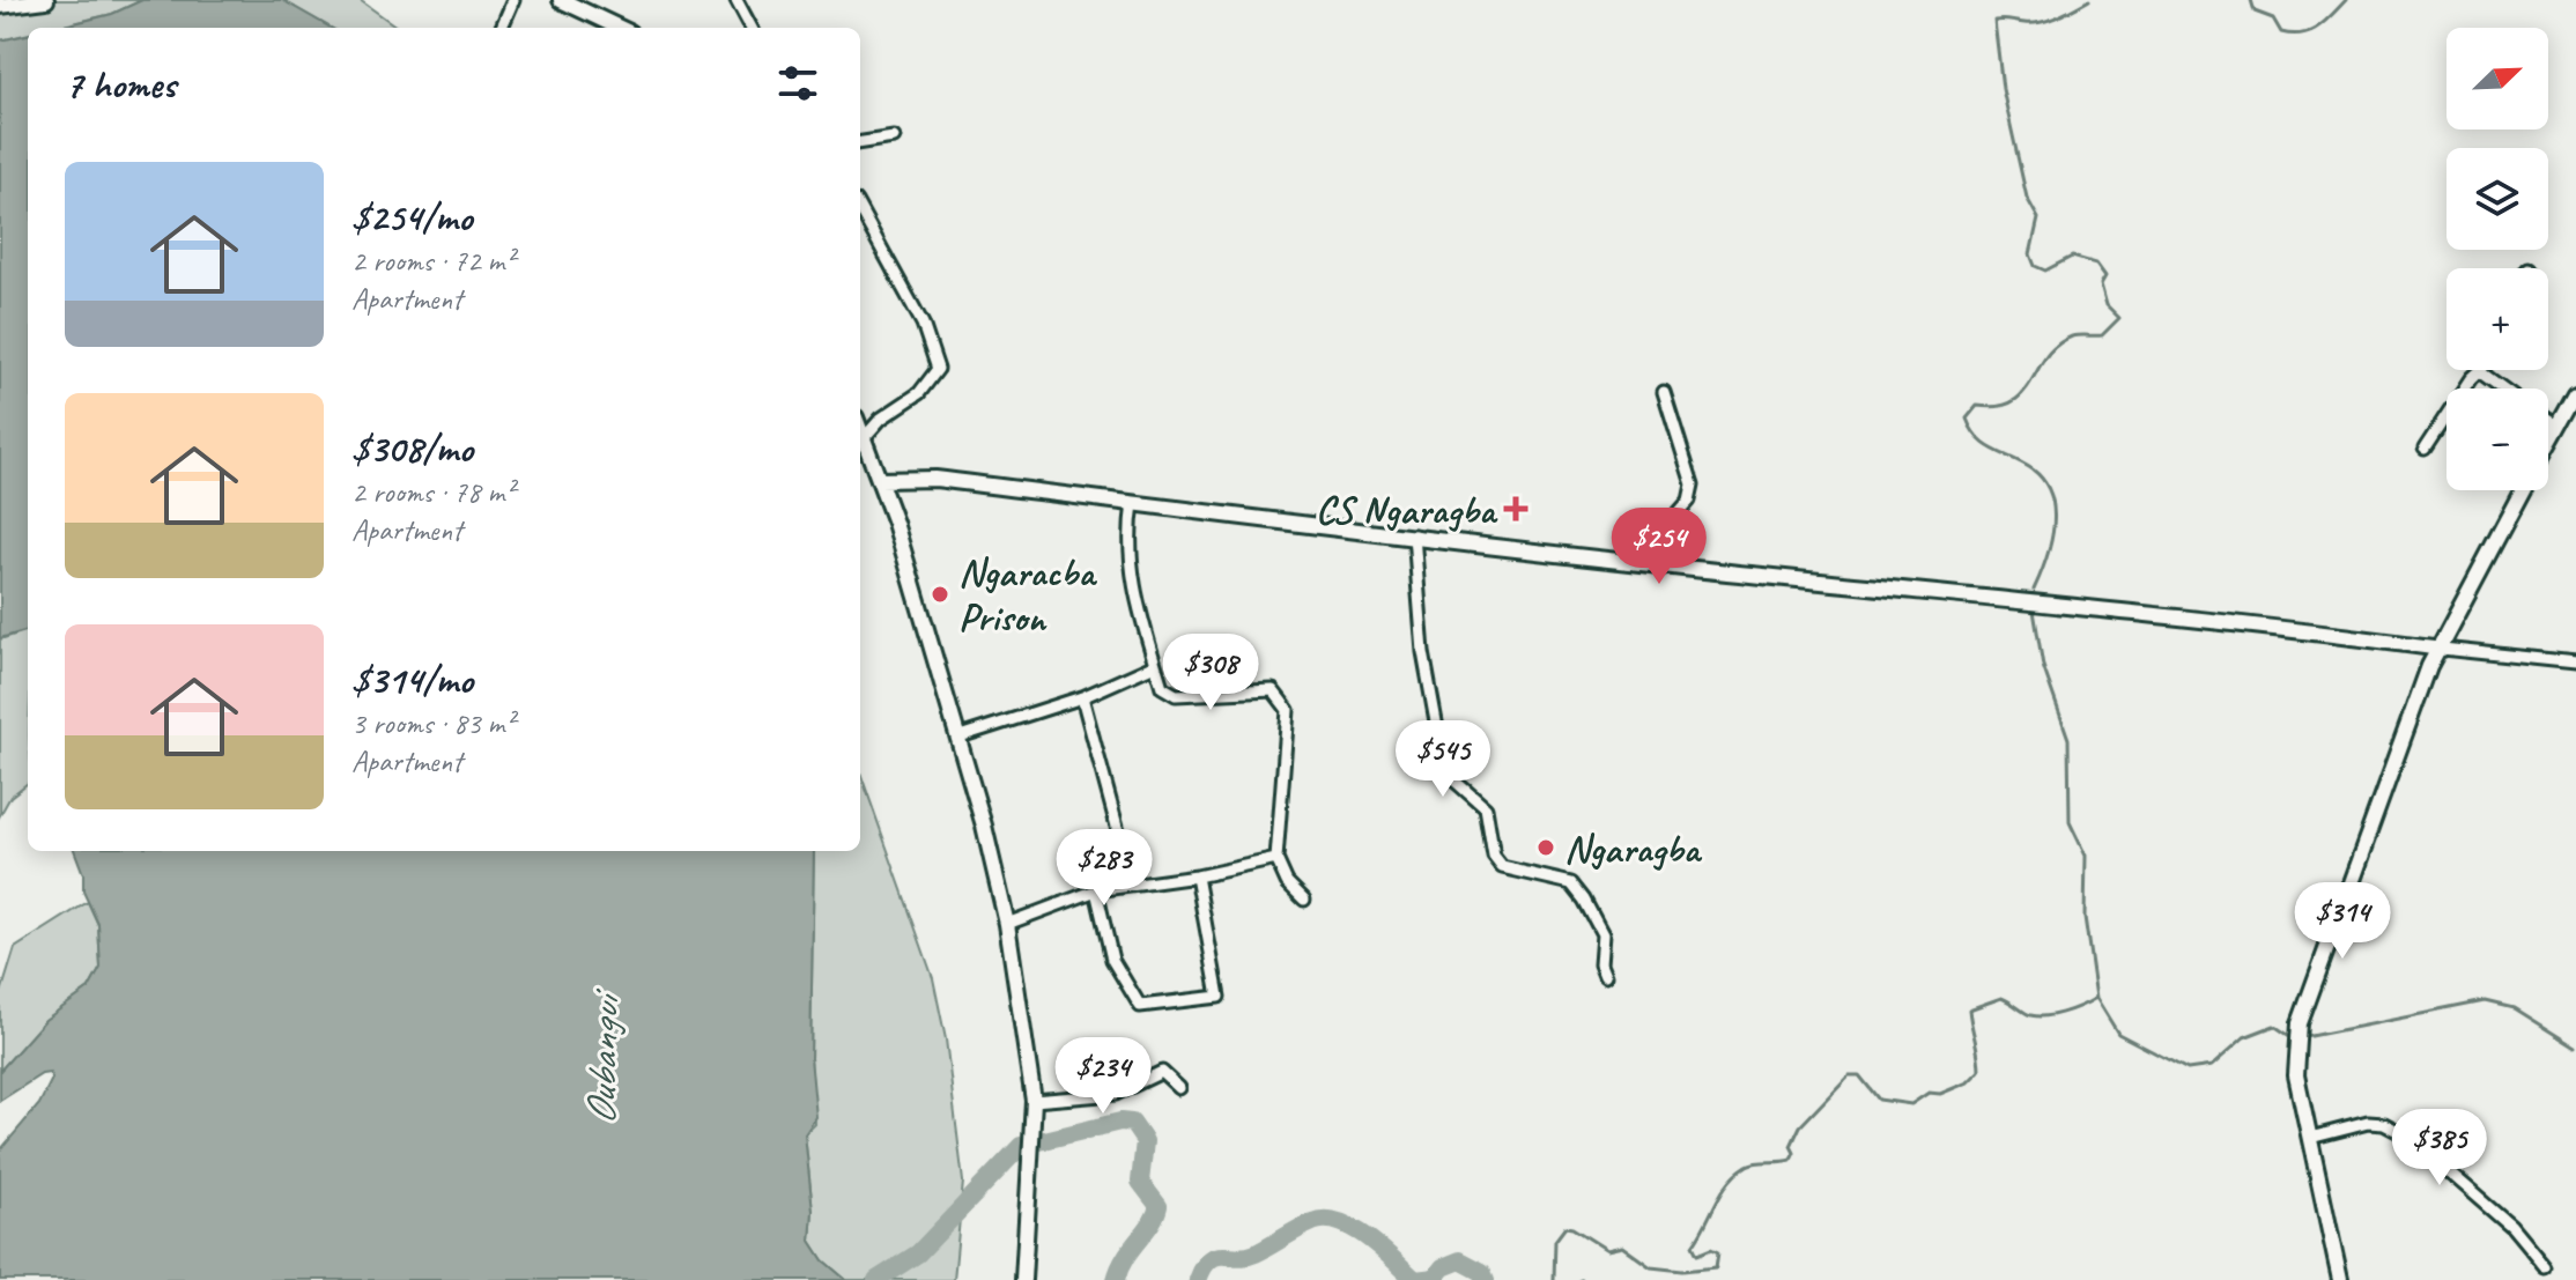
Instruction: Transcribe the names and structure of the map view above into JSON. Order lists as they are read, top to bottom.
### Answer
{
  "water": ["Oubangui"],
  "places": {
    "health": ["CS Ngaragba"],
    "other": ["Ngaracba Prison", "Ngaragba"]
  },
  "north": "top right",
  "page": {
    "map_buttons": ["+", "−"],
    "heading": "7 homes",
    "list": [
      {
        "name": "$254/mo",
        "note": "2 rooms · 72 m² · Apartment"
      },
      {
        "name": "$308/mo",
        "note": "2 rooms · 78 m² · Apartment"
      },
      {
        "name": "$314/mo",
        "note": "3 rooms · 83 m² · Apartment"
      }
    ],
    "price": [
      "$254",
      "$308",
      "$545",
      "$283",
      "$314",
      "$234",
      "$385"
    ]
  }
}
